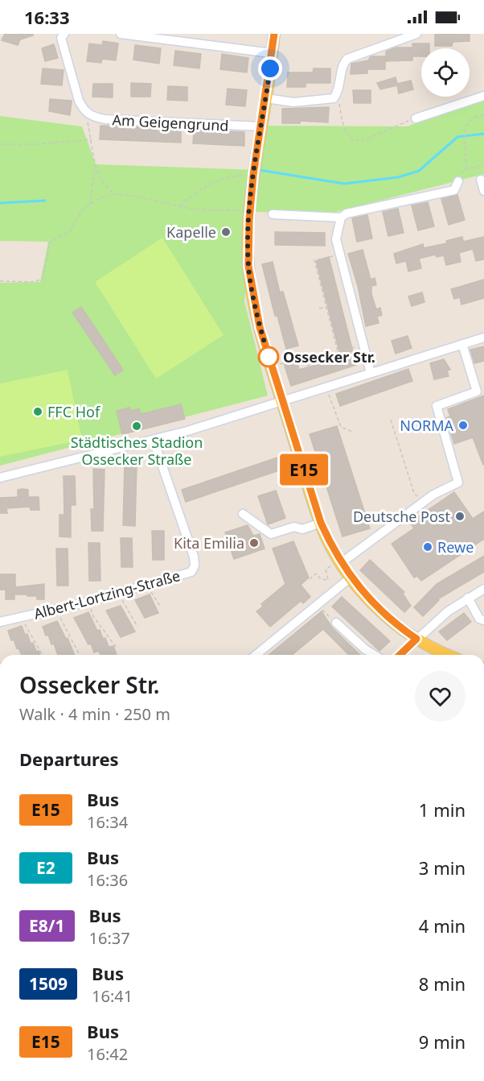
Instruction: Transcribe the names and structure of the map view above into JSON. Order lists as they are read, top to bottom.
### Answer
{
  "streets": {
    "street": ["Am Geigengrund", "Albert-Lortzing-Straße"]
  },
  "places": [
    "Kapelle",
    "Ossecker Str.",
    "FFC Hof",
    "NORMA",
    "Städtisches Stadion Ossecker Straße",
    "Deutsche Post",
    "Kita Emilia",
    "Rewe"
  ],
  "lines": ["bus line E15"],
  "page": {
    "status": "16:33",
    "on_map": "E15",
    "heading": [
      ["Ossecker Str.", "Walk · 4 min · 250 m"],
      "Departures"
    ],
    "list": [
      {
        "mark": "E15",
        "name": "Bus",
        "note": "16:34",
        "value": "1 min"
      },
      {
        "mark": "E2",
        "name": "Bus",
        "note": "16:36",
        "value": "3 min"
      },
      {
        "mark": "E8/1",
        "name": "Bus",
        "note": "16:37",
        "value": "4 min"
      },
      {
        "mark": "1509",
        "name": "Bus",
        "note": "16:41",
        "value": "8 min"
      },
      {
        "mark": "E15",
        "name": "Bus",
        "note": "16:42",
        "value": "9 min"
      }
    ]
  }
}
